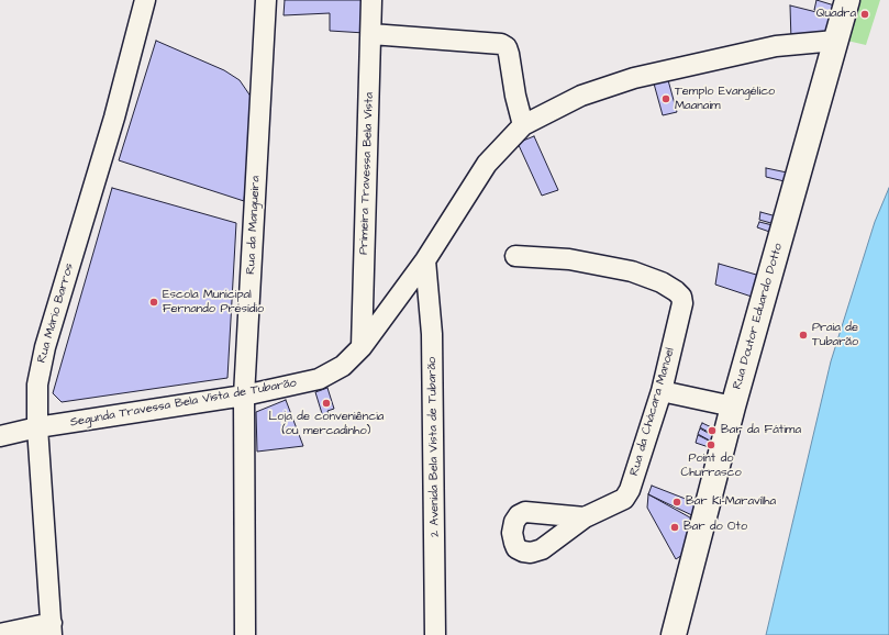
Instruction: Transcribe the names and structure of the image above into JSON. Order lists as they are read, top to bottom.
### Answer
{
  "streets": {
    "main road": ["Rua Doutor Eduardo Dotto"],
    "street": [
      "Primeira Travessa Bela Vista",
      "Rua da Mangueira",
      "Rua Mário Barros",
      "Segunda Travessa Bela Vista de Tubarão",
      "Rua da Chácara Manoel",
      "2 Avenida Bela Vista de Tubarão"
    ]
  },
  "crossings": [
    ["Primeira Travessa Bela Vista", "Segunda Travessa Bela Vista de Tubarão"],
    ["Rua da Mangueira", "Segunda Travessa Bela Vista de Tubarão"],
    ["Rua Mário Barros", "Segunda Travessa Bela Vista de Tubarão"],
    ["Rua Doutor Eduardo Dotto", "Segunda Travessa Bela Vista de Tubarão"],
    ["Segunda Travessa Bela Vista de Tubarão", "2 Avenida Bela Vista de Tubarão"]
  ],
  "places": [
    "Quadra",
    "Templo Evangélico Maanaim",
    "Escola Municipal Fernando Presídio",
    "Praia de Tubarão",
    "Loja de conveniência (ou mercadinho)",
    "Bar da Fátima",
    "Point do Churrasco",
    "Bar Ki-Maravilha",
    "Bar do Oto"
  ]
}
